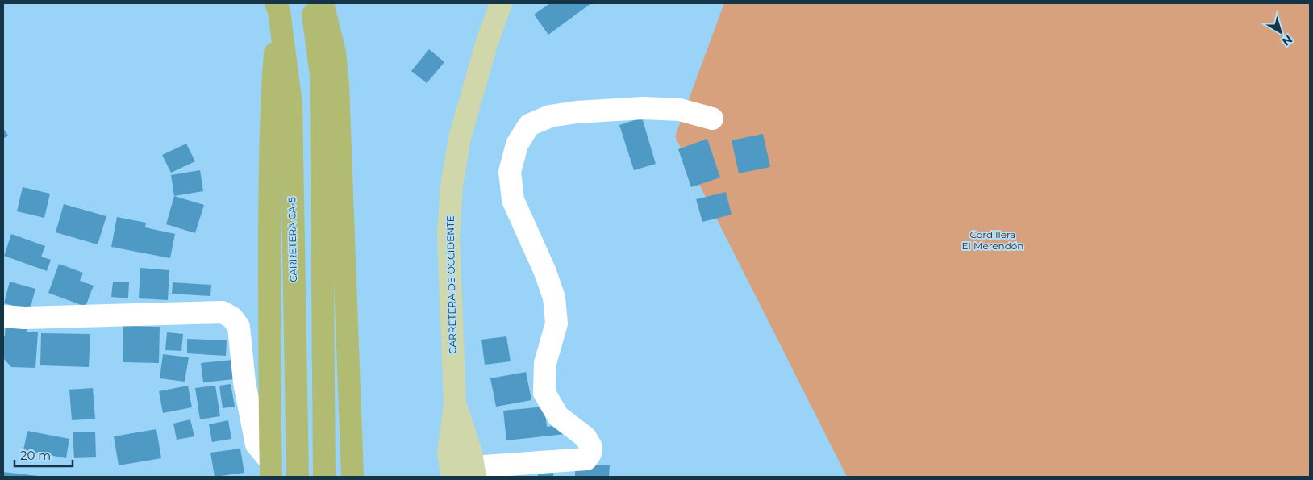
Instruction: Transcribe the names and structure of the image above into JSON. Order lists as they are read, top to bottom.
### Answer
{
  "streets": {
    "highway": ["CARRETERA CA-5"],
    "main road": ["CARRETERA DE OCCIDENTE"]
  },
  "parks": ["Cordillera El Merendón"],
  "scale_bar": "20 m",
  "north": "bottom right"
}
